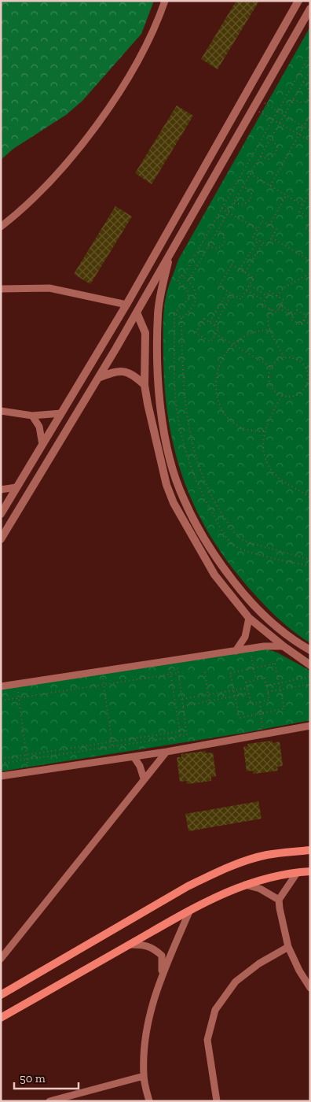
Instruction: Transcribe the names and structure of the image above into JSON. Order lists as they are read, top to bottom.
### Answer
{
  "scale_bar": "50 m"
}
